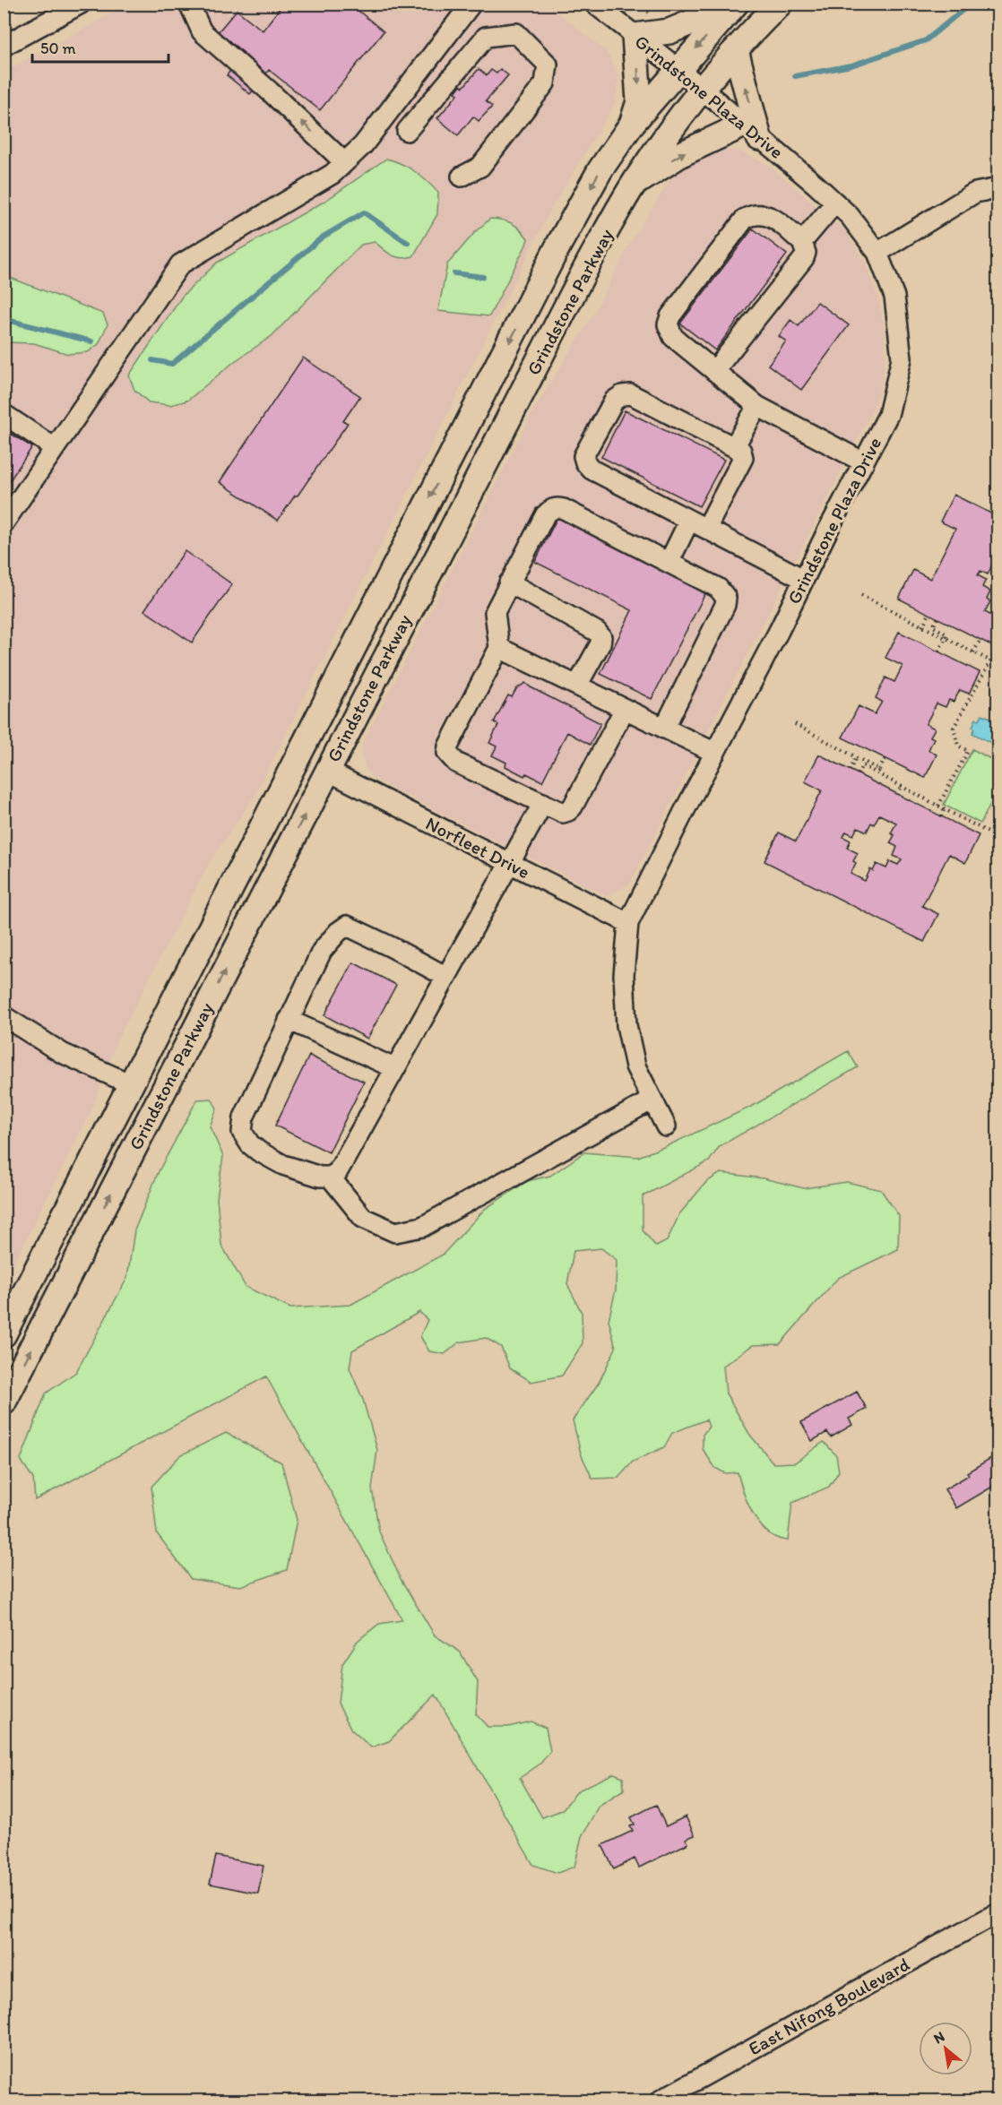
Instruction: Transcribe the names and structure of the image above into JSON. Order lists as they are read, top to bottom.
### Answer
{
  "streets": {
    "main road": ["Grindstone Parkway"],
    "street": ["Grindstone Plaza Drive", "Norfleet Drive", "East Nifong Boulevard"]
  },
  "crossings": [
    ["Grindstone Plaza Drive", "Grindstone Parkway"],
    ["Grindstone Plaza Drive", "Norfleet Drive"],
    ["Grindstone Parkway", "Norfleet Drive"]
  ],
  "scale_bar": "50 m",
  "north": "top left"
}
